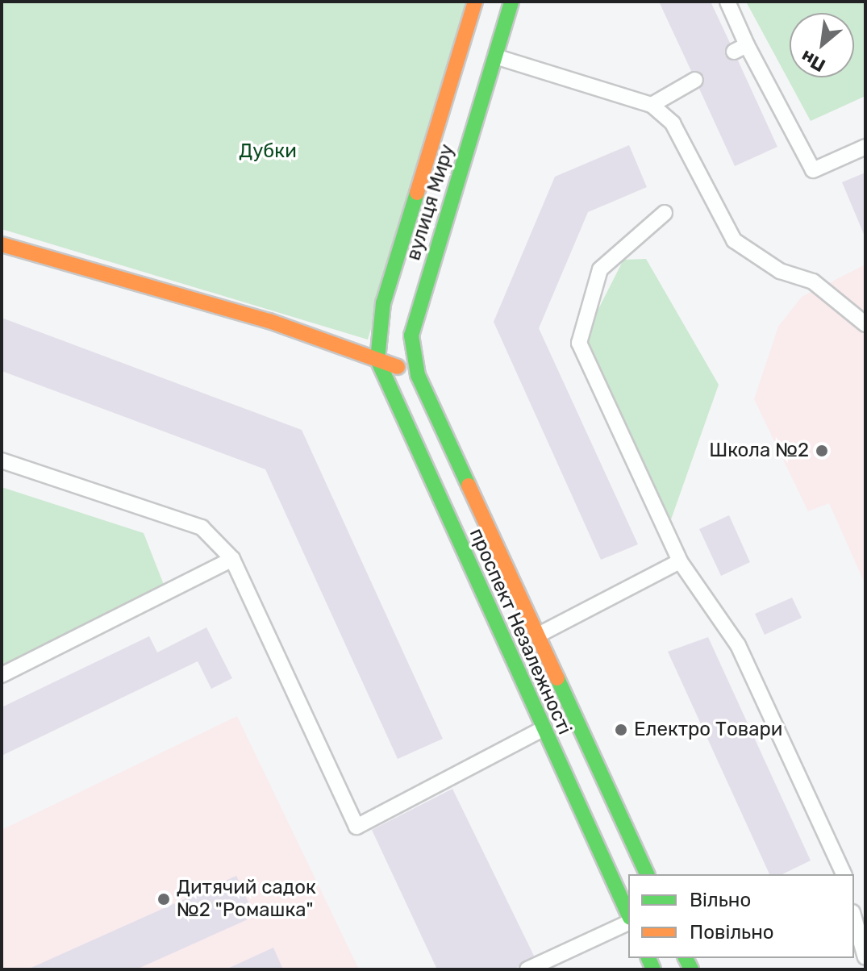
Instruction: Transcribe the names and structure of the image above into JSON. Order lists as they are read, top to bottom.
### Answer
{
  "streets": {
    "street": ["вулиця Миру", "проспект Незалежності"]
  },
  "crossings": [
    ["вулиця Миру", "проспект Незалежності"]
  ],
  "parks": ["Дубки"],
  "places": ["Школа №2", "Електро Товари", "Дитячий садок №2 \"Ромашка\""],
  "legend": ["Вільно", "Повільно"],
  "north": "bottom left"
}
